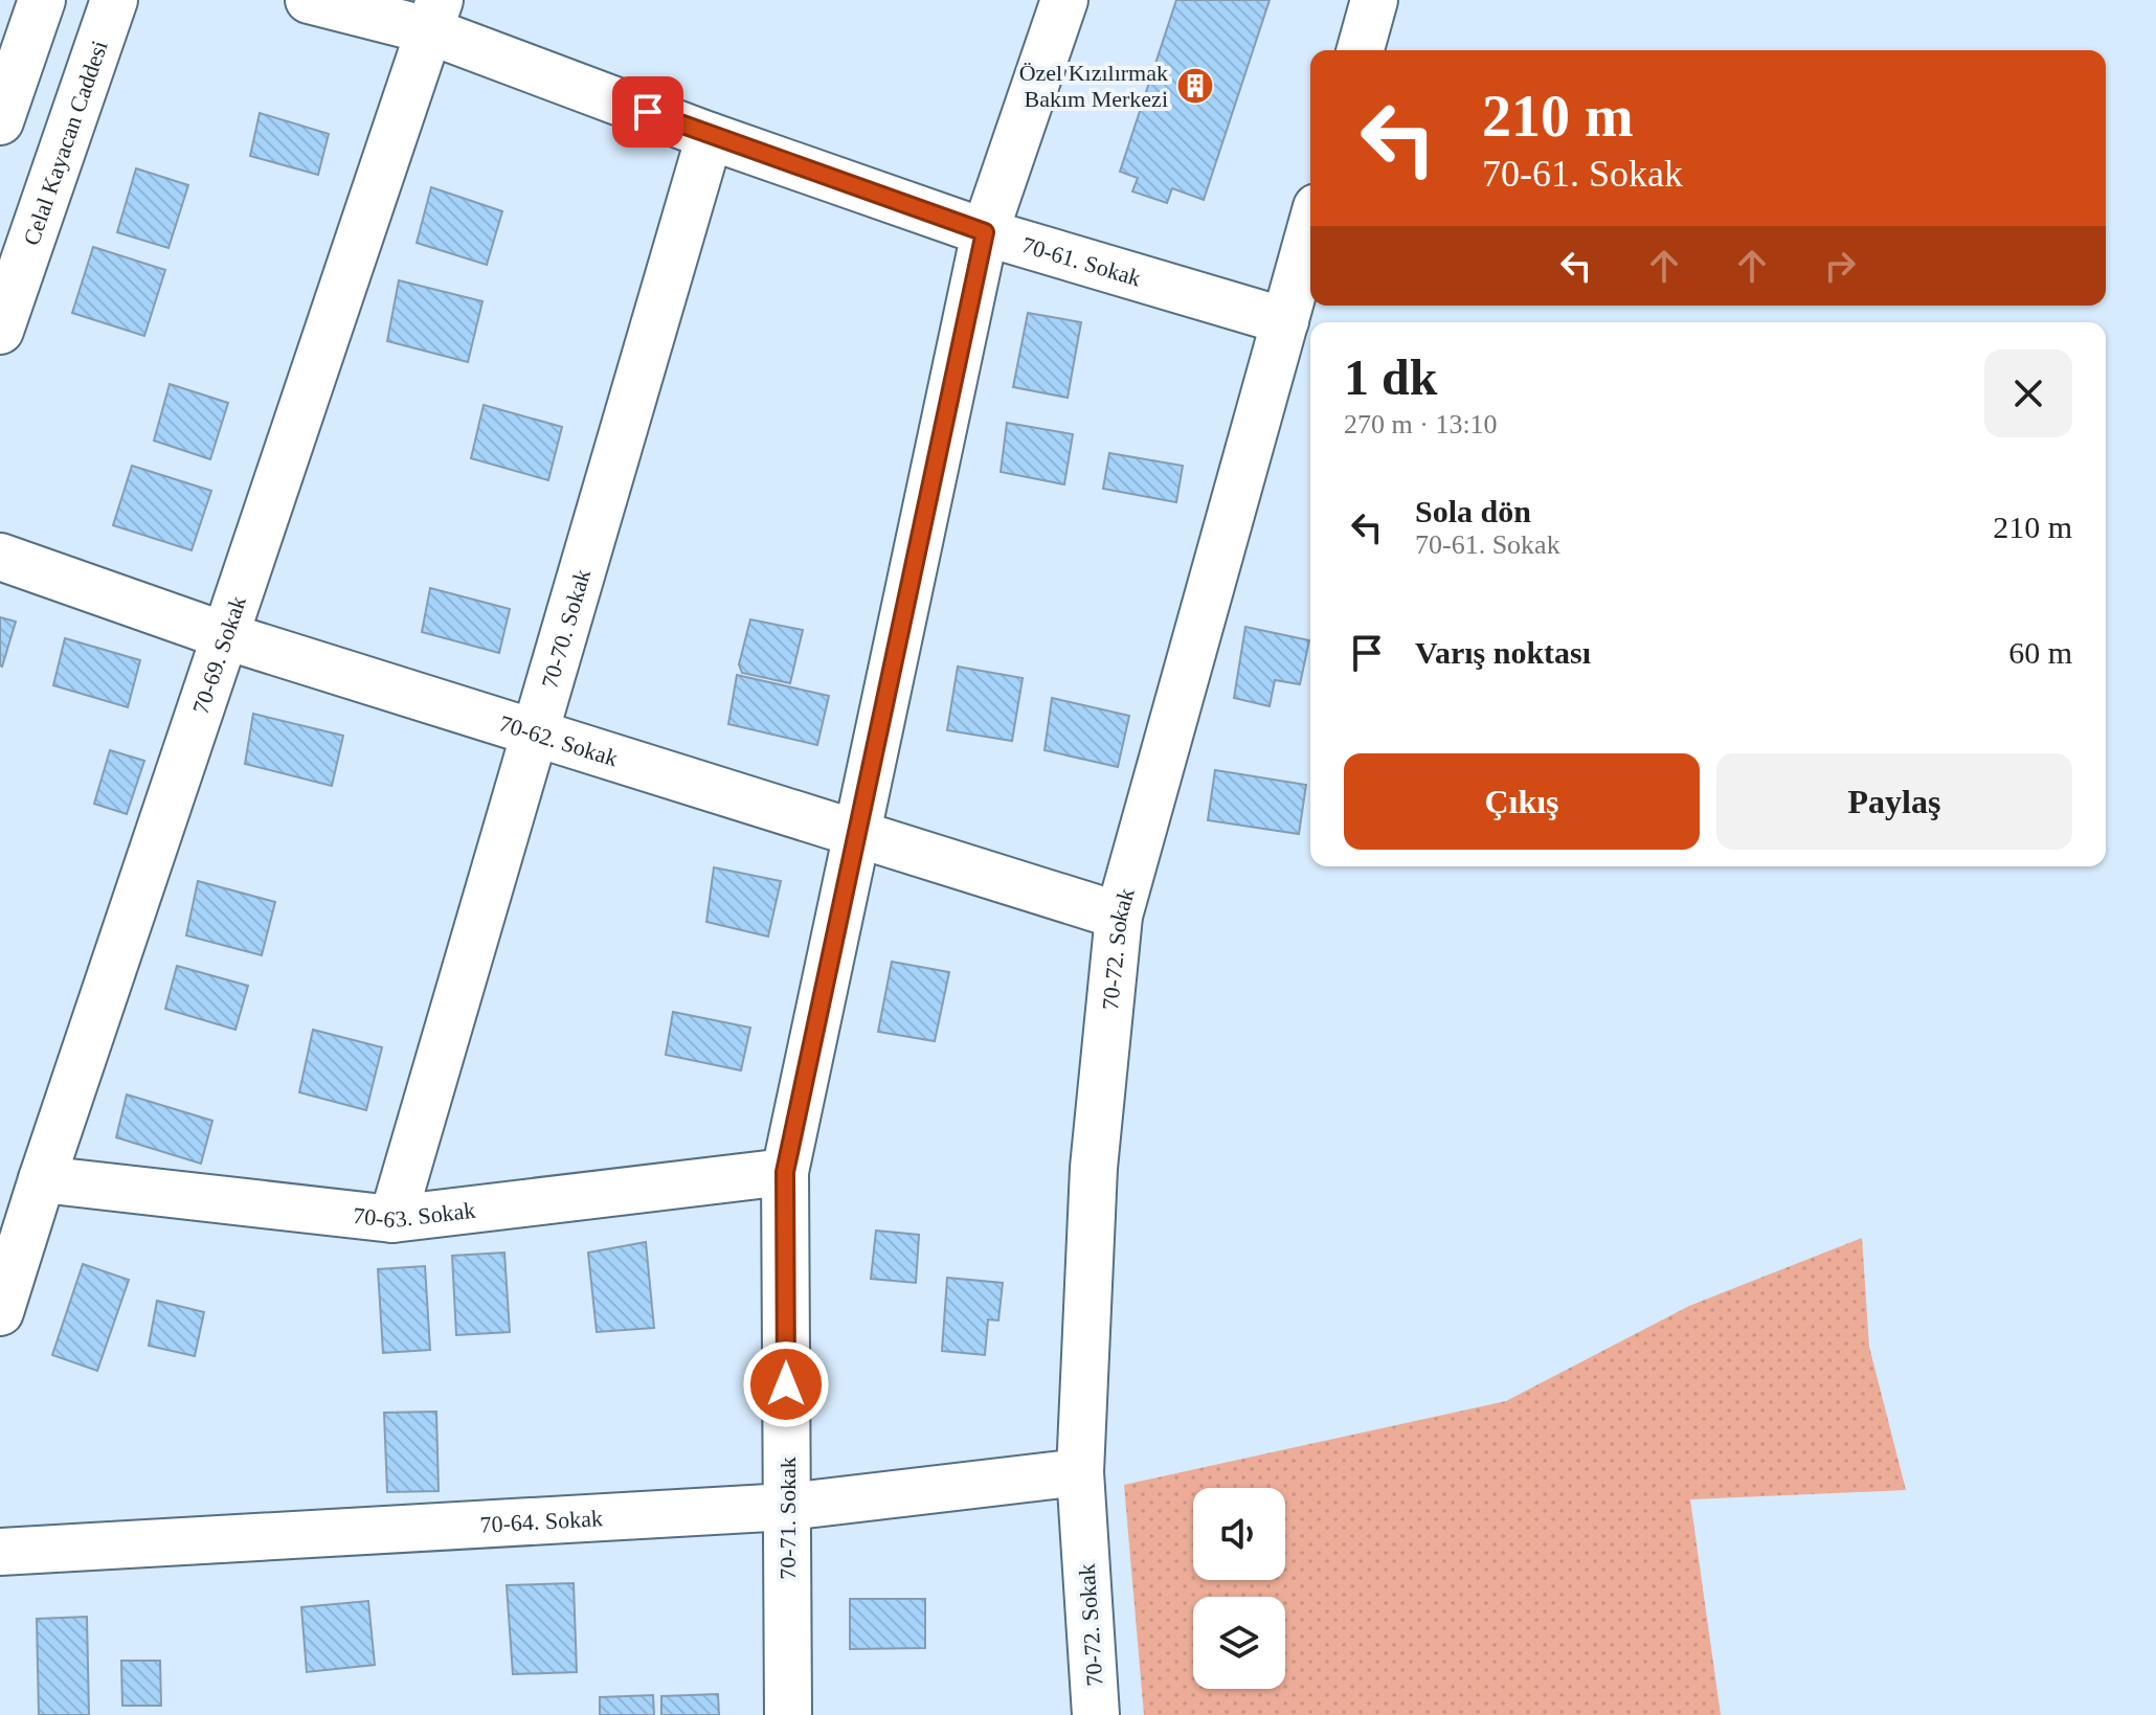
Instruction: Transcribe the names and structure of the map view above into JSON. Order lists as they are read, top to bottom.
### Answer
{
  "streets": {
    "street": [
      "Celal Kayacan Caddesi",
      "70-61. Sokak",
      "70-70. Sokak",
      "70-69. Sokak",
      "70-62. Sokak",
      "70-72. Sokak",
      "70-63. Sokak",
      "70-71. Sokak",
      "70-64. Sokak"
    ]
  },
  "crossings": [
    ["70-61. Sokak", "70-70. Sokak"],
    ["70-61. Sokak", "70-69. Sokak"],
    ["70-61. Sokak", "70-72. Sokak"],
    ["70-61. Sokak", "70-71. Sokak"],
    ["70-70. Sokak", "70-62. Sokak"],
    ["70-70. Sokak", "70-63. Sokak"],
    ["70-69. Sokak", "70-62. Sokak"],
    ["70-69. Sokak", "70-63. Sokak"],
    ["70-62. Sokak", "70-72. Sokak"],
    ["70-62. Sokak", "70-71. Sokak"],
    ["70-72. Sokak", "70-64. Sokak"],
    ["70-63. Sokak", "70-71. Sokak"],
    ["70-71. Sokak", "70-64. Sokak"]
  ],
  "places": {
    "building": ["Özel Kızılırmak Bakım Merkezi"]
  },
  "page": {
    "turn": ["210 m", "70-61. Sokak"],
    "heading": ["1 dk", "270 m · 13:10"],
    "list": [
      {
        "name": "Sola dön",
        "note": "70-61. Sokak",
        "value": "210 m"
      },
      {
        "name": "Varış noktası",
        "value": "60 m"
      }
    ],
    "buttons": ["Çıkış", "Paylaş"]
  }
}
